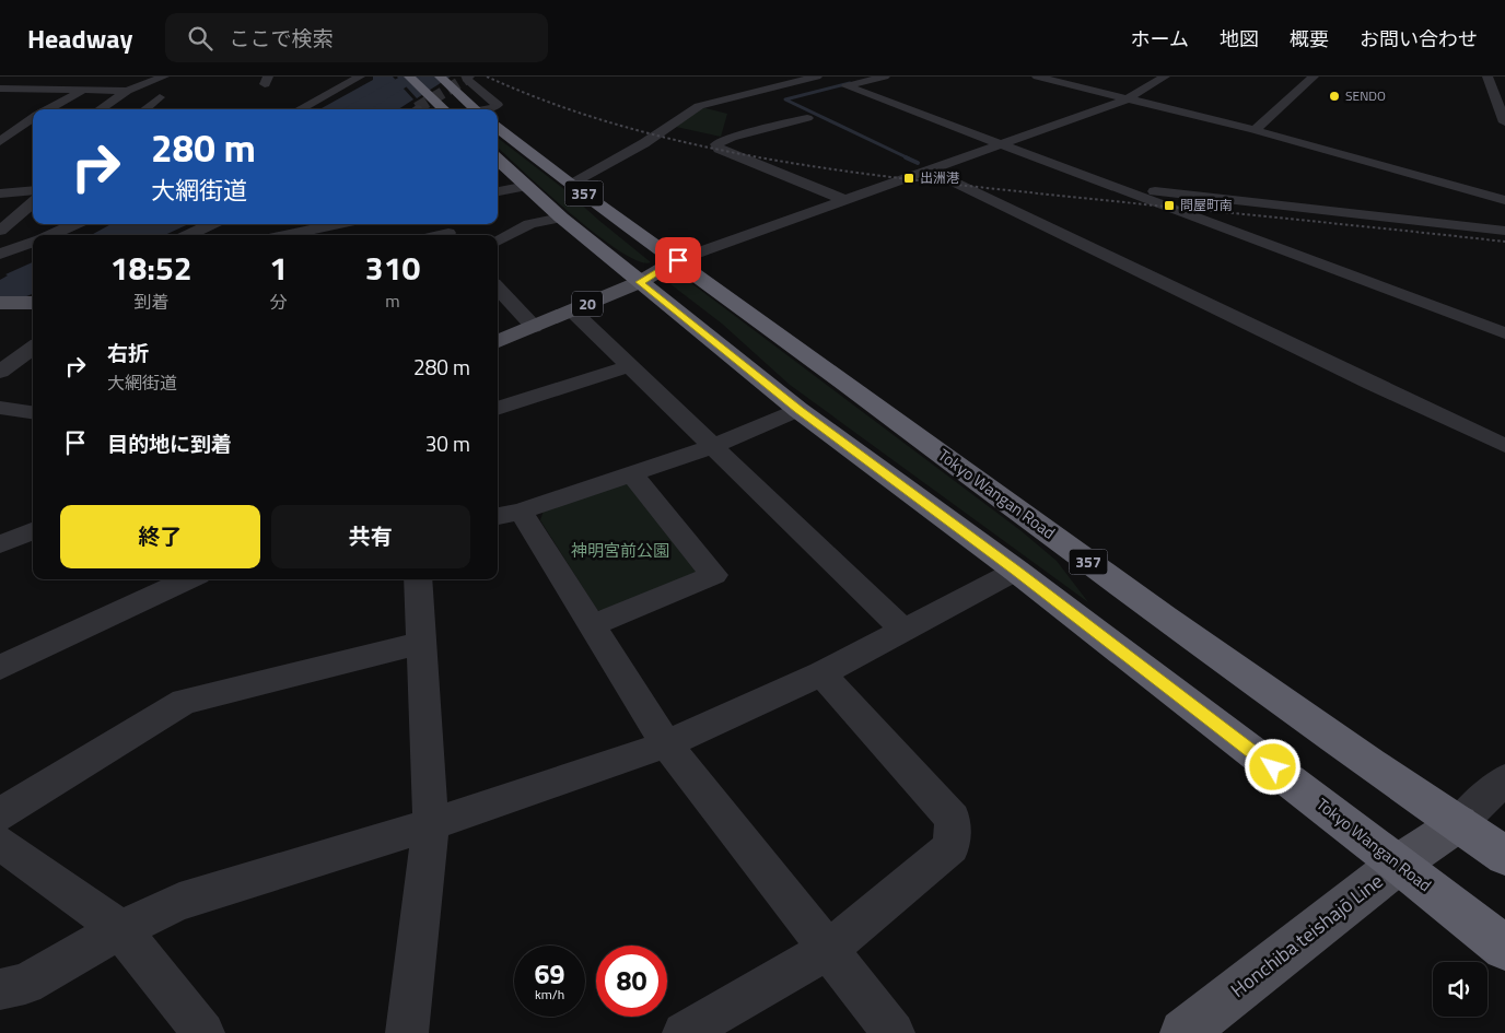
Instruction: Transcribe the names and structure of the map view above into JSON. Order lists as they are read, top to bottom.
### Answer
{
  "streets": {
    "highway": ["357", "Tokyo Wangan Road"],
    "main road": ["20", "Honchiba teishajō Line"]
  },
  "crossings": [
    ["20", "Tokyo Wangan Road"],
    ["Tokyo Wangan Road", "Honchiba teishajō Line"]
  ],
  "parks": ["神明宮前公園"],
  "places": {
    "other": ["SENDO"],
    "transit": ["出洲港", "問屋町南"]
  },
  "page": {
    "header": "Headway",
    "search": "ここで検索",
    "nav": [
      "ホーム",
      "地図",
      "概要",
      "お問い合わせ"
    ],
    "turn": ["280 m", "大網街道"],
    "eta": [
      "18:52",
      "到着",
      "1",
      "分",
      "310",
      "m"
    ],
    "list": [
      {
        "name": "右折",
        "note": "大網街道",
        "value": "280 m"
      },
      {
        "name": "目的地に到着",
        "value": "30 m"
      }
    ],
    "buttons": ["終了", "共有"],
    "speed": "69 km/h",
    "limit": "80"
  }
}
